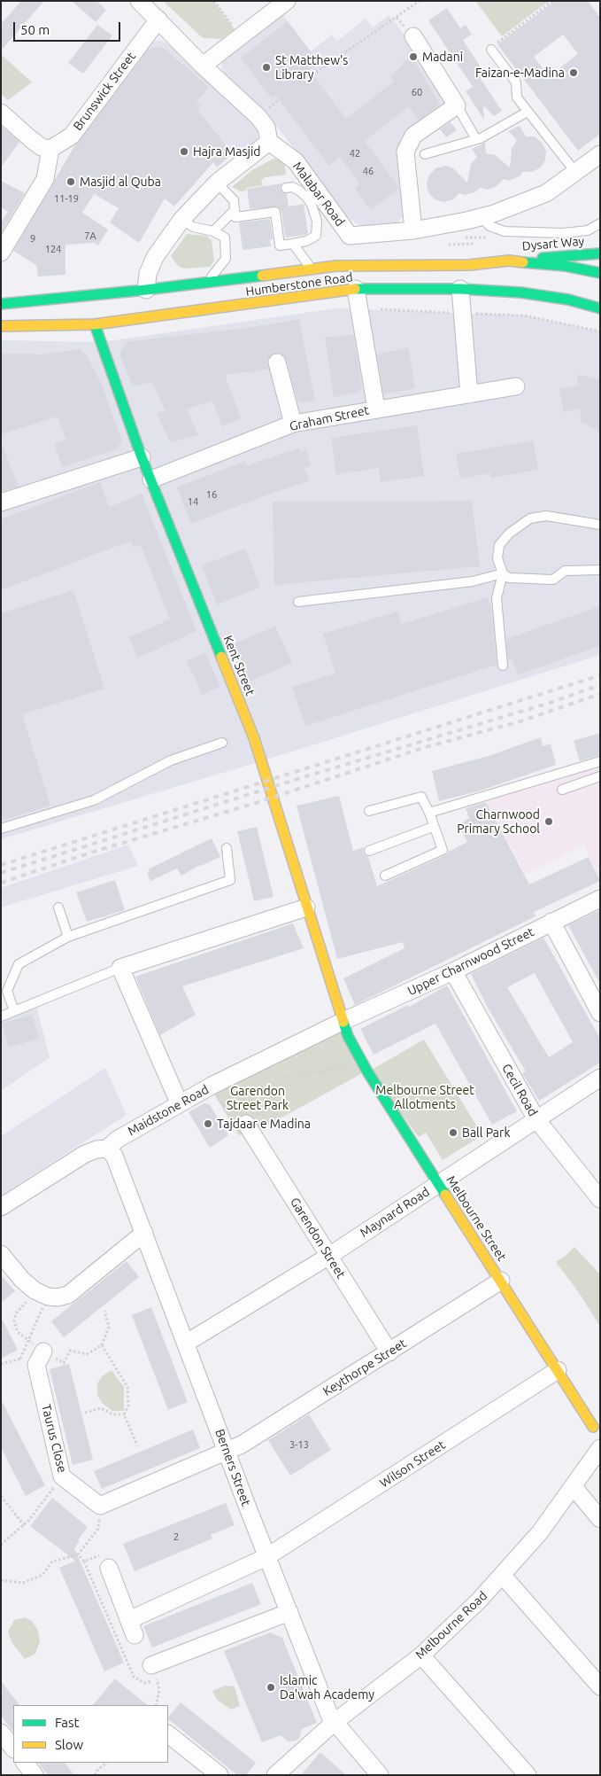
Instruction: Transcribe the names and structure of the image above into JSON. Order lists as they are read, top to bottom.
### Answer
{
  "streets": {
    "main road": [
      "Dysart Way",
      "Humberstone Road",
      "Kent Street",
      "Melbourne Street"
    ],
    "street": [
      "Brunswick Street",
      "Malabar Road",
      "Graham Street",
      "Upper Charnwood Street",
      "Cecil Road",
      "Maidstone Road",
      "Maynard Road",
      "Garendon Street",
      "Keythorpe Street",
      "Taurus Close",
      "Wilson Street",
      "Berners Street",
      "Melbourne Road"
    ]
  },
  "crossings": [
    ["Dysart Way", "Humberstone Road"],
    ["Humberstone Road", "Kent Street"],
    ["Graham Street", "Kent Street"],
    ["Kent Street", "Upper Charnwood Street"],
    ["Kent Street", "Maidstone Road"],
    ["Kent Street", "Melbourne Street"],
    ["Upper Charnwood Street", "Cecil Road"],
    ["Upper Charnwood Street", "Maidstone Road"],
    ["Upper Charnwood Street", "Melbourne Street"],
    ["Cecil Road", "Maynard Road"],
    ["Maidstone Road", "Melbourne Street"],
    ["Maidstone Road", "Berners Street"],
    ["Maynard Road", "Melbourne Street"],
    ["Maynard Road", "Garendon Street"],
    ["Maynard Road", "Berners Street"],
    ["Melbourne Street", "Keythorpe Street"],
    ["Melbourne Street", "Wilson Street"],
    ["Garendon Street", "Keythorpe Street"],
    ["Keythorpe Street", "Berners Street"],
    ["Wilson Street", "Berners Street"],
    ["Berners Street", "Melbourne Road"]
  ],
  "parks": ["Melbourne Street Allotments", "Garendon Street Park"],
  "places": [
    "Madani",
    "St Matthew's Library",
    "Faizan-e-Madina",
    "Hajra Masjid",
    "Masjid al Quba",
    "Charnwood Primary School",
    "Tajdaar e Madina",
    "Ball Park",
    "Islamic Da'wah Academy"
  ],
  "house_numbers": [
    "60",
    "42",
    "46",
    "11-19",
    "7A",
    "9",
    "124",
    "16",
    "14",
    "3-13",
    "2"
  ],
  "legend": ["Fast", "Slow"],
  "scale_bar": "50 m"
}
